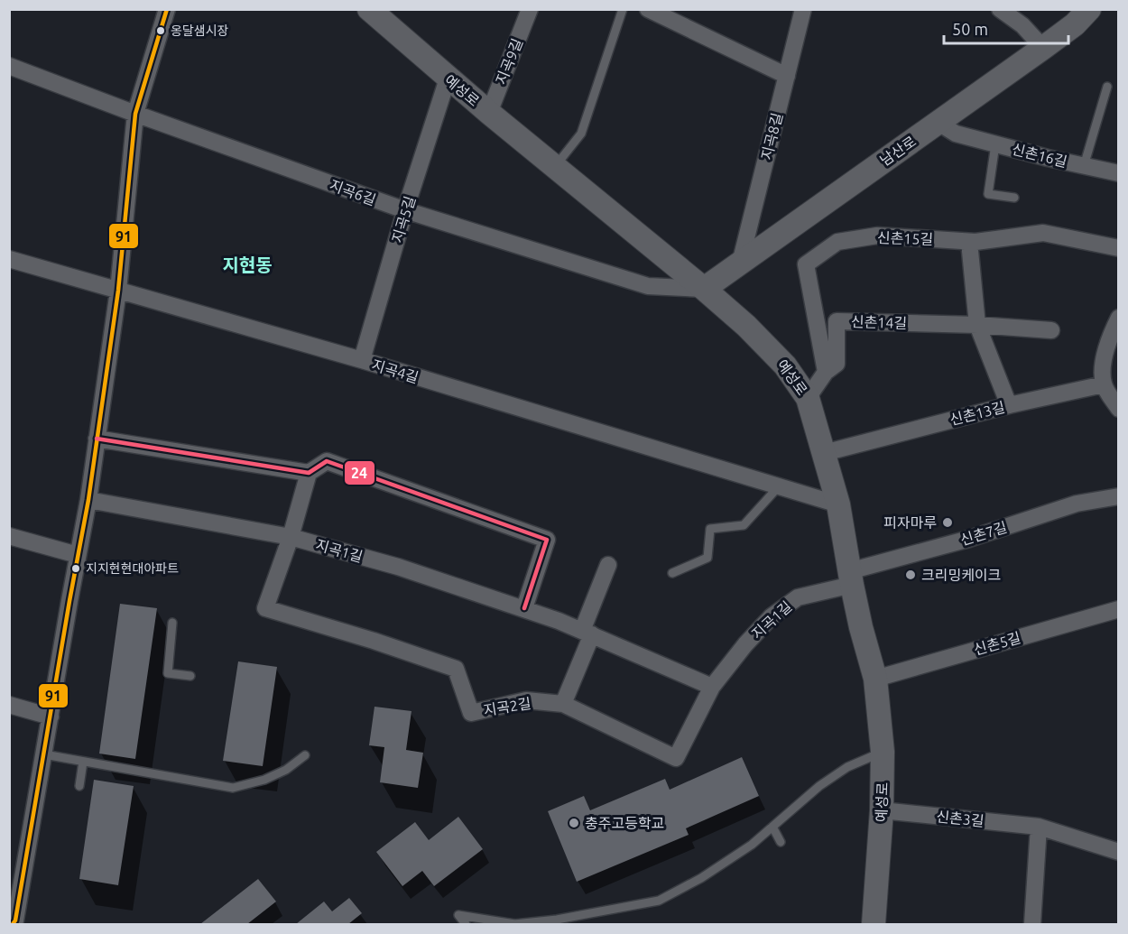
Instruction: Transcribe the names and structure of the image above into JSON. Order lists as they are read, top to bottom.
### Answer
{
  "streets": {
    "main road": ["예성로", "남산로"],
    "street": [
      "지곡9길",
      "지곡8길",
      "신촌16길",
      "지곡6길",
      "지곡5길",
      "신촌15길",
      "신촌14길",
      "지곡4길",
      "신촌13길",
      "신촌7길",
      "지곡1길",
      "신촌5길",
      "지곡2길",
      "신촌3길"
    ]
  },
  "crossings": [
    ["지곡9길", "예성로"],
    ["예성로", "남산로"],
    ["예성로", "지곡6길"],
    ["예성로", "지곡5길"],
    ["예성로", "지곡4길"],
    ["예성로", "신촌13길"],
    ["예성로", "신촌7길"],
    ["예성로", "지곡1길"],
    ["예성로", "신촌5길"],
    ["예성로", "신촌3길"],
    ["지곡8길", "남산로"],
    ["남산로", "신촌16길"],
    ["남산로", "지곡6길"],
    ["지곡6길", "지곡5길"],
    ["지곡5길", "지곡4길"],
    ["신촌15길", "신촌14길"],
    ["신촌7길", "지곡1길"],
    ["지곡1길", "지곡2길"]
  ],
  "districts": ["지현동"],
  "places": [
    "옹달샘시장",
    "피자마루",
    "지지현현대아파트",
    "크리밍케이크",
    "충주고등학교"
  ],
  "lines": ["transit line 91", "transit line 24"],
  "scale_bar": "50 m"
}
